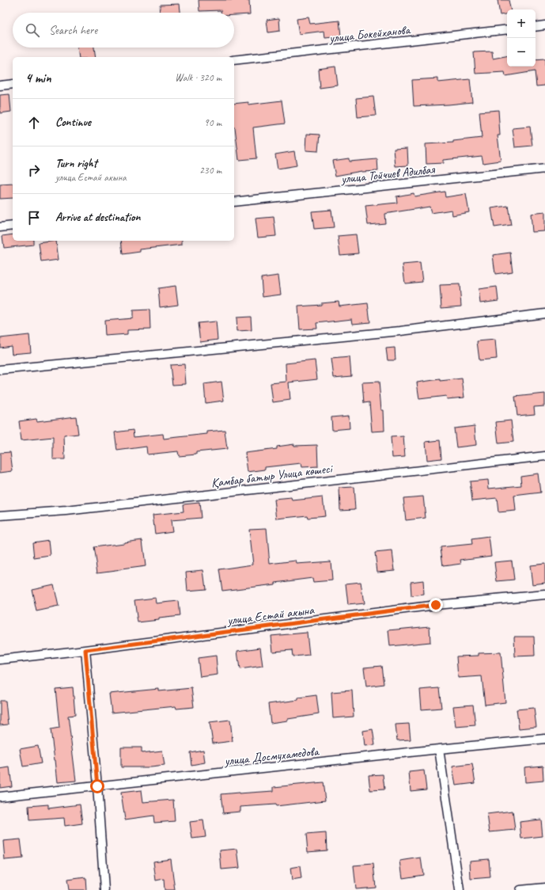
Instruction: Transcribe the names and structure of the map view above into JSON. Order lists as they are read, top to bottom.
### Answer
{
  "streets": {
    "street": [
      "улица Бокейханова",
      "улица Тойчиев Адилбая",
      "Қамбар батыр Улица көшесі",
      "улица Естай акына",
      "улица Досмухамедова"
    ]
  },
  "page": {
    "map_buttons": ["+", "−"],
    "search": "Search here",
    "heading": ["4 min", "Walk · 320 m"],
    "list": [
      ["Continue", "90 m"],
      ["Turn right", "улица Естай акына", "230 m"],
      "Arrive at destination"
    ]
  }
}
